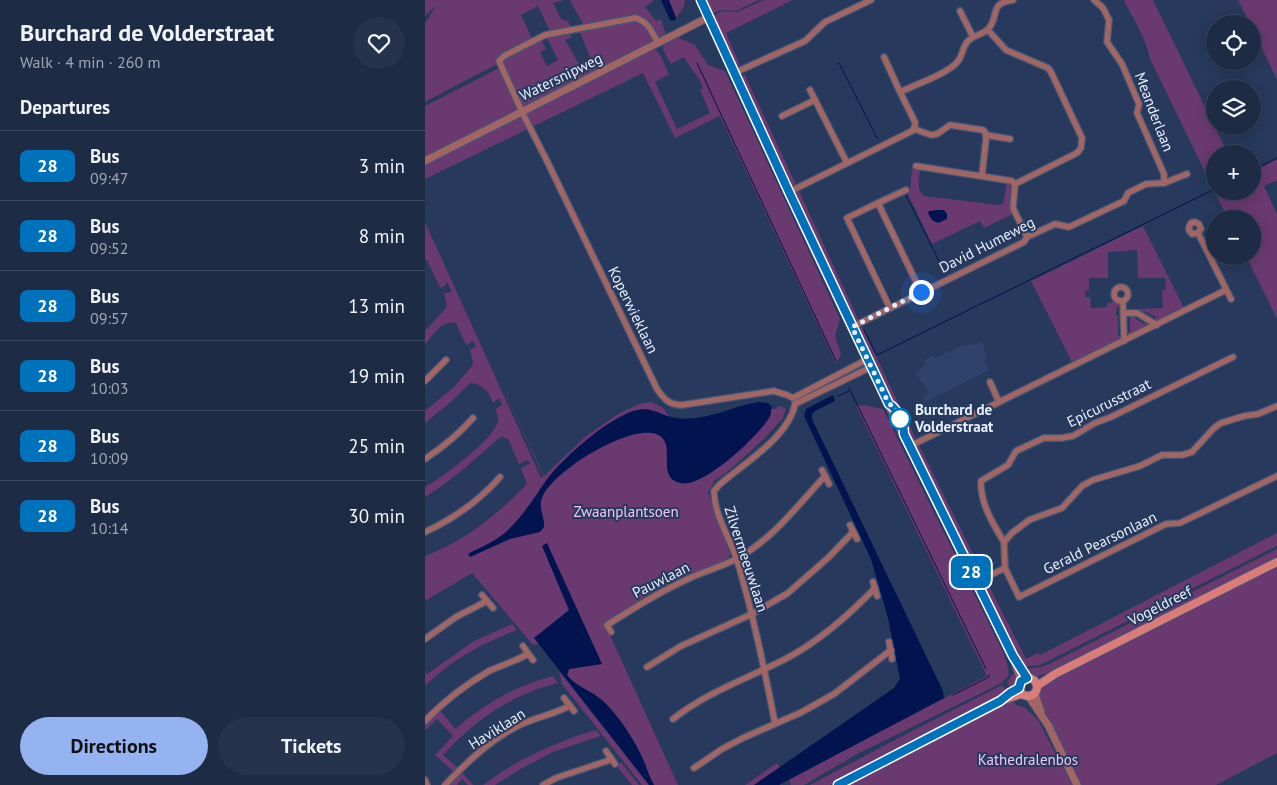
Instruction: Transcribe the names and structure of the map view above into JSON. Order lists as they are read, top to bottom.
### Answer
{
  "streets": {
    "main road": ["Vogeldreef"],
    "street": [
      "Watersnipweg",
      "Meanderlaan",
      "David Humeweg",
      "Koperwieklaan",
      "Epicurusstraat",
      "Gerald Pearsonlaan",
      "Zilvermeeuwlaan",
      "Pauwlaan",
      "Haviklaan"
    ]
  },
  "crossings": [
    ["Watersnipweg", "Koperwieklaan"],
    ["Meanderlaan", "David Humeweg"],
    ["Koperwieklaan", "Zilvermeeuwlaan"],
    ["Zilvermeeuwlaan", "Pauwlaan"]
  ],
  "parks": ["Zwaanplantsoen", "Kathedralenbos"],
  "places": ["Burchard de Volderstraat"],
  "lines": ["bus line 28"],
  "page": {
    "heading": [
      ["Burchard de Volderstraat", "Walk · 4 min · 260 m"],
      "Departures"
    ],
    "on_map": "28",
    "map_buttons": ["+", "−"],
    "list": [
      {
        "mark": "28",
        "name": "Bus",
        "note": "09:47",
        "value": "3 min"
      },
      {
        "mark": "28",
        "name": "Bus",
        "note": "09:52",
        "value": "8 min"
      },
      {
        "mark": "28",
        "name": "Bus",
        "note": "09:57",
        "value": "13 min"
      },
      {
        "mark": "28",
        "name": "Bus",
        "note": "10:03",
        "value": "19 min"
      },
      {
        "mark": "28",
        "name": "Bus",
        "note": "10:09",
        "value": "25 min"
      },
      {
        "mark": "28",
        "name": "Bus",
        "note": "10:14",
        "value": "30 min"
      }
    ],
    "buttons": ["Directions", "Tickets"]
  }
}
